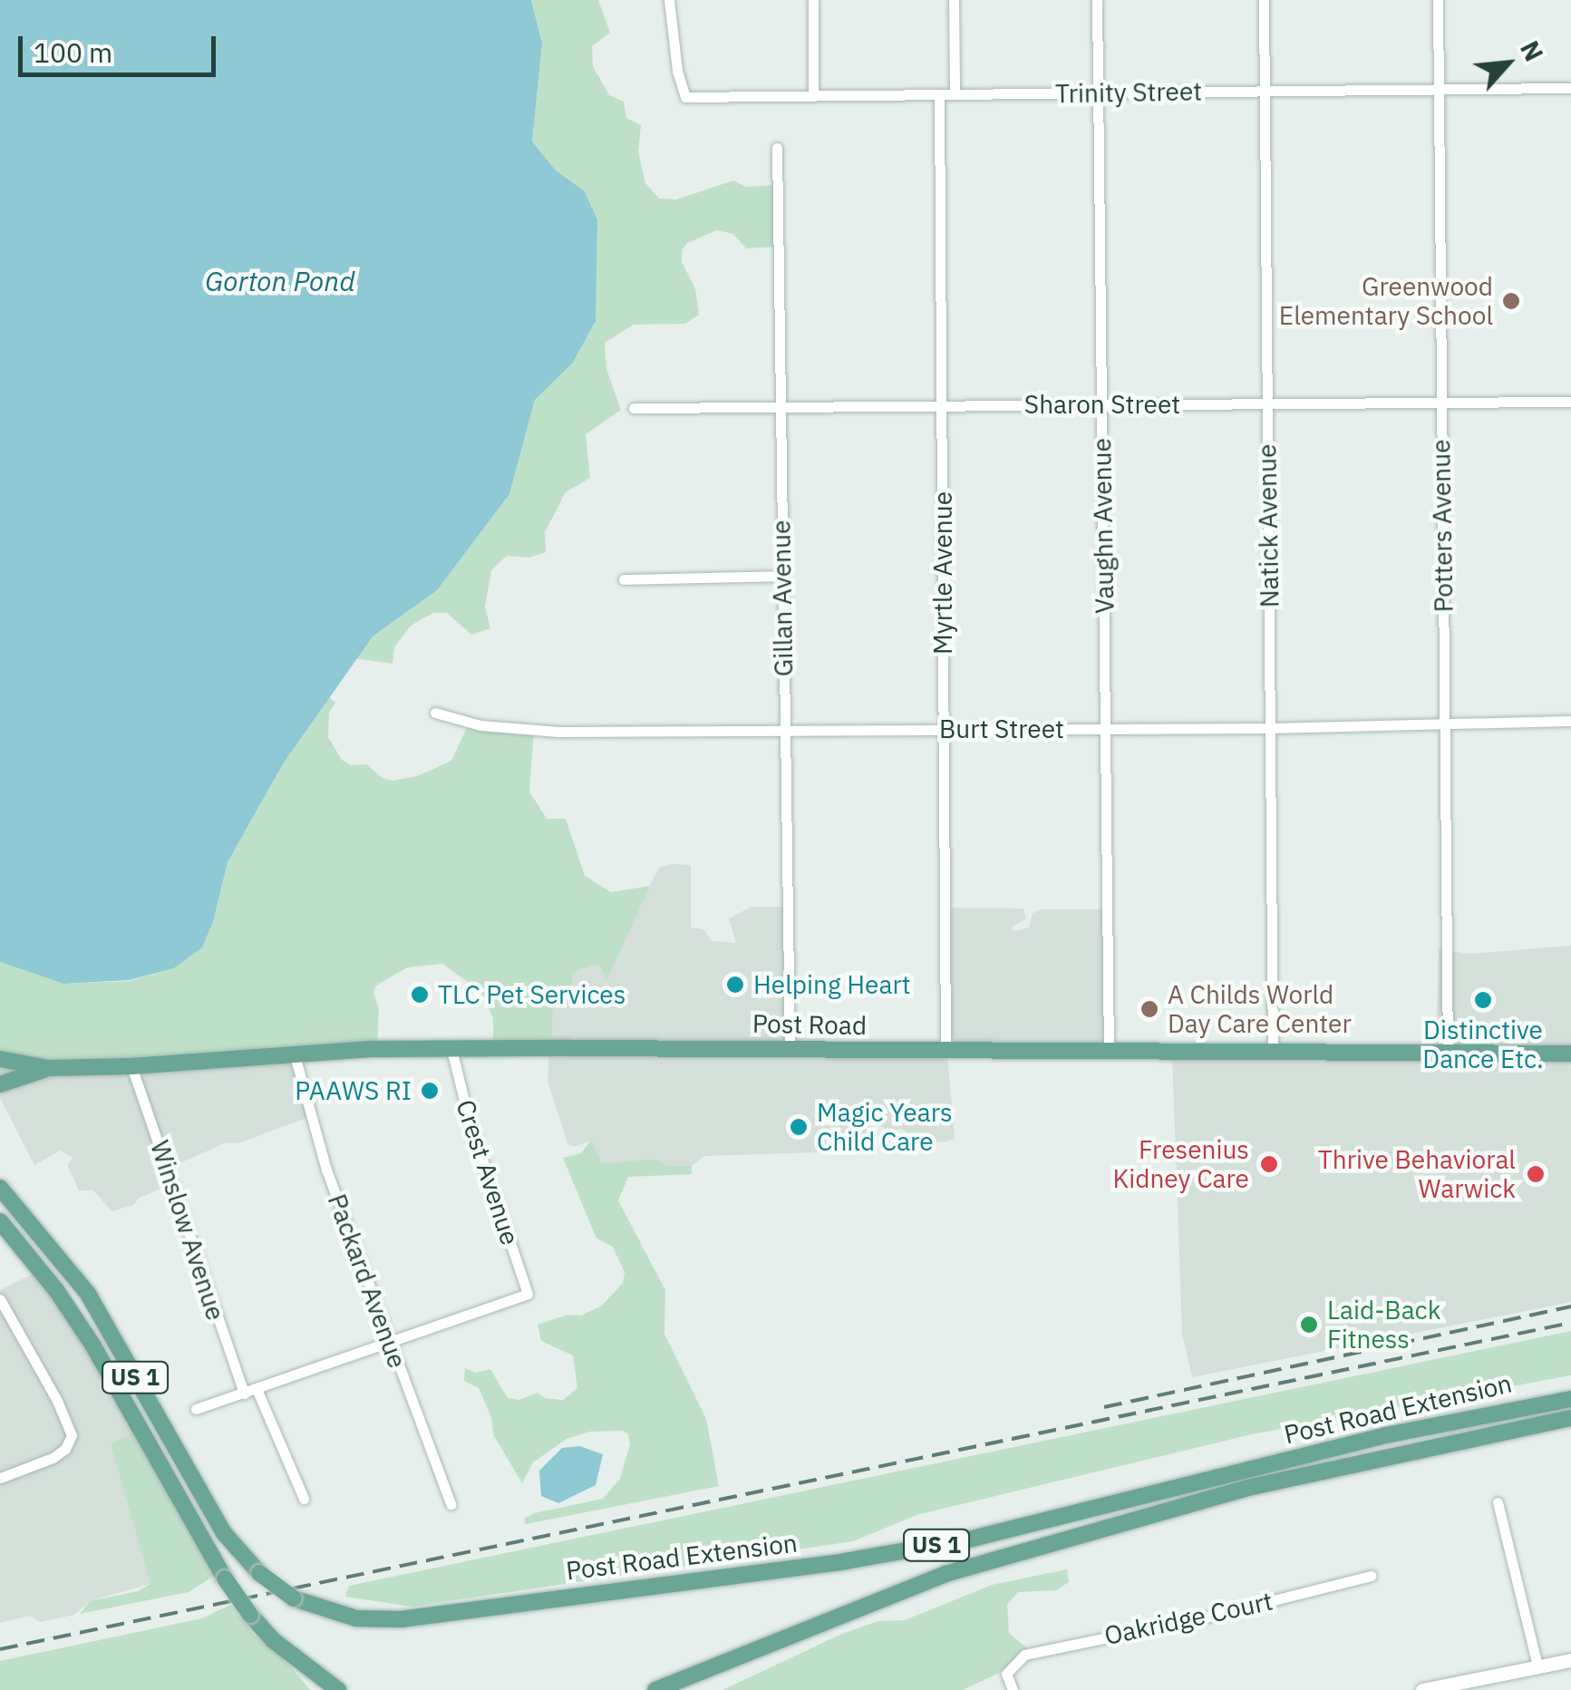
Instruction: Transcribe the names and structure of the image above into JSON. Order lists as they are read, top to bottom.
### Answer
{
  "streets": {
    "main road": ["Post Road", "US 1", "Post Road Extension"],
    "street": [
      "Trinity Street",
      "Sharon Street",
      "Vaughn Avenue",
      "Natick Avenue",
      "Potters Avenue",
      "Myrtle Avenue",
      "Gillan Avenue",
      "Burt Street",
      "Crest Avenue",
      "Winslow Avenue",
      "Packard Avenue",
      "Oakridge Court"
    ]
  },
  "crossings": [
    ["Trinity Street", "Vaughn Avenue"],
    ["Trinity Street", "Natick Avenue"],
    ["Trinity Street", "Potters Avenue"],
    ["Trinity Street", "Myrtle Avenue"],
    ["Sharon Street", "Vaughn Avenue"],
    ["Sharon Street", "Natick Avenue"],
    ["Sharon Street", "Potters Avenue"],
    ["Sharon Street", "Myrtle Avenue"],
    ["Sharon Street", "Gillan Avenue"],
    ["Vaughn Avenue", "Burt Street"],
    ["Vaughn Avenue", "Post Road"],
    ["Natick Avenue", "Burt Street"],
    ["Natick Avenue", "Post Road"],
    ["Potters Avenue", "Burt Street"],
    ["Potters Avenue", "Post Road"],
    ["Myrtle Avenue", "Burt Street"],
    ["Myrtle Avenue", "Post Road"],
    ["Gillan Avenue", "Burt Street"],
    ["Gillan Avenue", "Post Road"],
    ["Post Road", "Crest Avenue"],
    ["Post Road", "Winslow Avenue"],
    ["Post Road", "Packard Avenue"],
    ["Crest Avenue", "Packard Avenue"]
  ],
  "water": ["Gorton Pond"],
  "places": [
    "Greenwood Elementary School",
    "Helping Heart",
    "TLC Pet Services",
    "Distinctive Dance Etc.",
    "A Childs World Day Care Center",
    "PAAWS RI",
    "Magic Years Child Care",
    "Fresenius Kidney Care",
    "Thrive Behavioral Warwick",
    "Laid-Back Fitness"
  ],
  "scale_bar": "100 m",
  "north": "top right"
}
